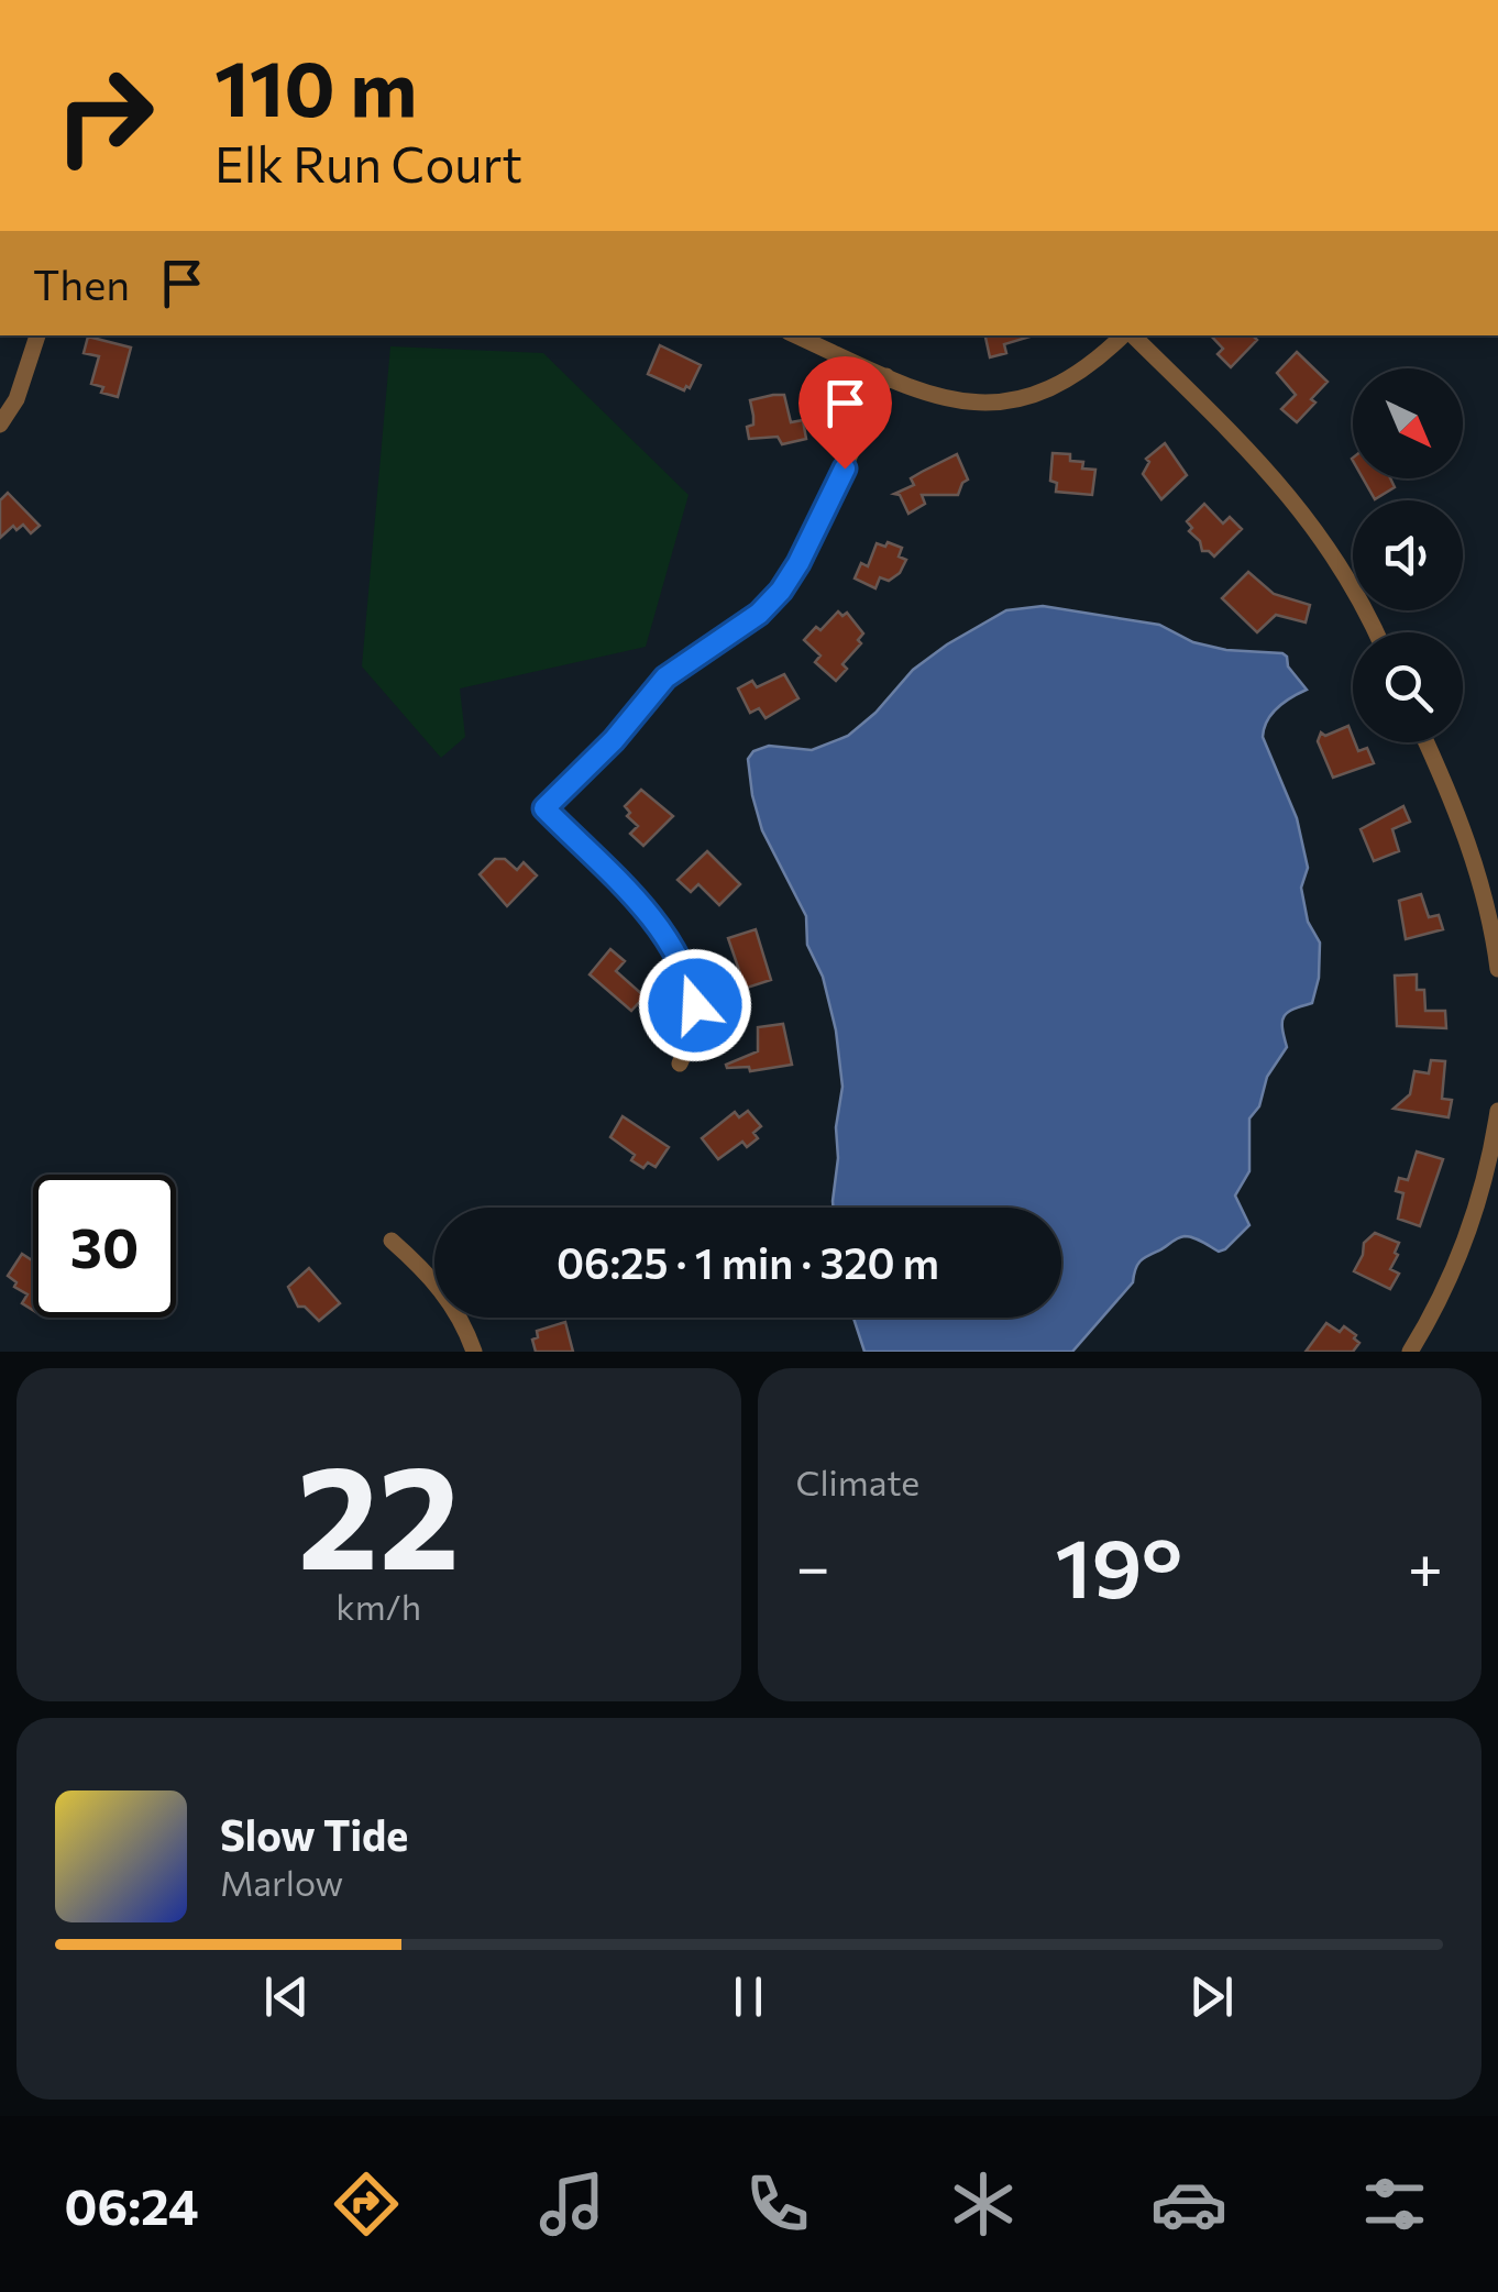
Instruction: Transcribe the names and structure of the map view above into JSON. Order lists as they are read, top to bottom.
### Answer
{
  "north": "bottom right",
  "page": {
    "turn": ["110 m", "Elk Run Court"],
    "then": "Then",
    "limit": "30",
    "trip": "06:25 · 1 min · 320 m",
    "tile": [
      ["22", "km/h"],
      "Climate"
    ],
    "heat": ["−", "19°", "+"],
    "song": ["Slow Tide", "Marlow"],
    "tabs": "06:24"
  }
}
